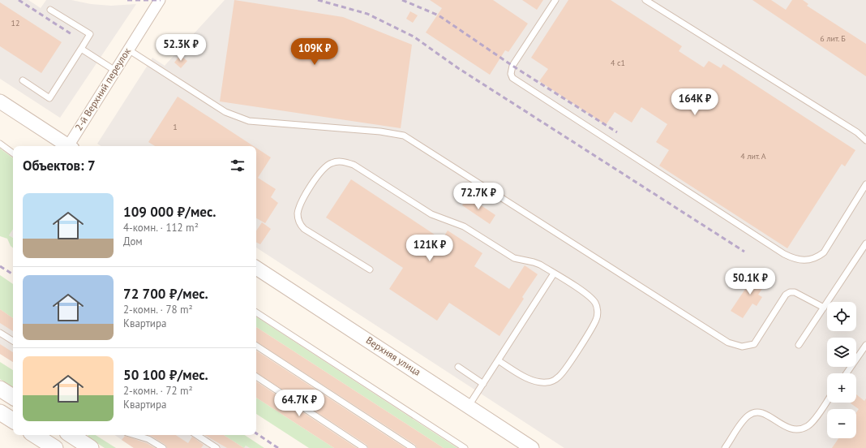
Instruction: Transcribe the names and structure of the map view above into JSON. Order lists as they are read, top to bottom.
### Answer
{
  "streets": {
    "street": ["2-й Верхний переулок", "Верхняя улица"]
  },
  "house_numbers": [
    "12",
    "6 лит. Б",
    "4 с1",
    "1",
    "4 лит. А"
  ],
  "page": {
    "price": [
      "52.3K ₽",
      "109K ₽",
      "164K ₽",
      "72.7K ₽",
      "121K ₽",
      "50.1K ₽",
      "64.7K ₽"
    ],
    "heading": "Объектов: 7",
    "list": [
      {
        "name": "109 000 ₽/мес.",
        "note": "4-комн. · 112 m² · Дом"
      },
      {
        "name": "72 700 ₽/мес.",
        "note": "2-комн. · 78 m² · Квартира"
      },
      {
        "name": "50 100 ₽/мес.",
        "note": "2-комн. · 72 m² · Квартира"
      }
    ],
    "map_buttons": ["+", "−"]
  }
}
